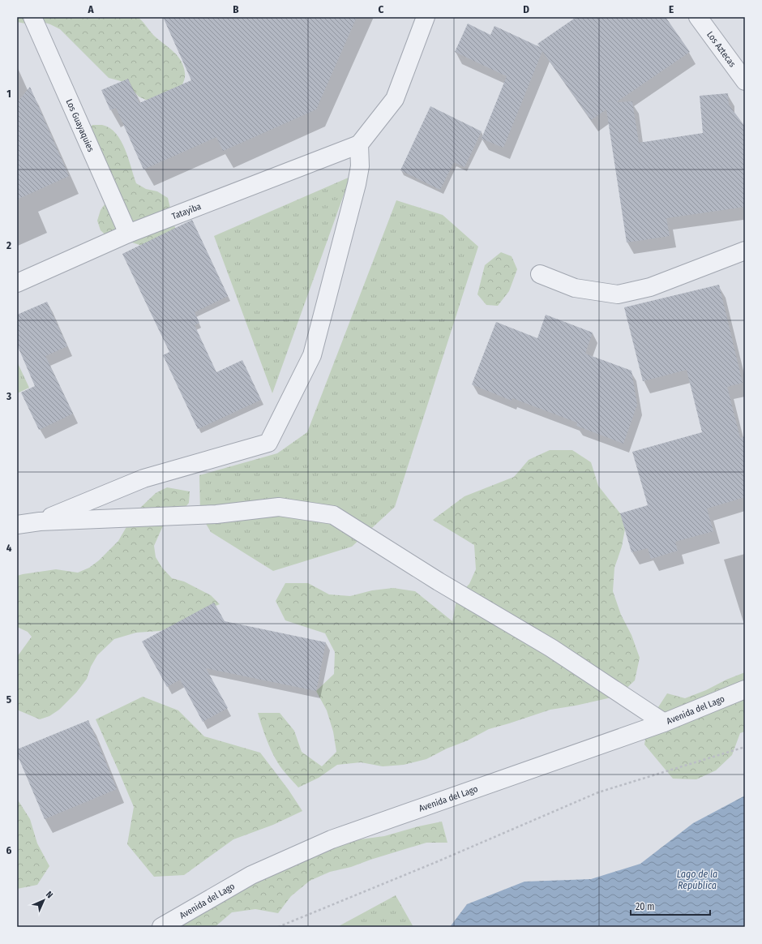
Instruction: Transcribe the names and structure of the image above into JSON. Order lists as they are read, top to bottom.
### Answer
{
  "streets": {
    "street": [
      "Los Aztecas",
      "Los Guayaquies",
      "Tatayiba",
      "Avenida del Lago"
    ]
  },
  "crossings": [
    ["Los Guayaquies", "Tatayiba"]
  ],
  "water": ["Lago de la República"],
  "scale_bar": "20 m",
  "north": "top right",
  "grid": {
    "columns": [
      "A",
      "B",
      "C",
      "D",
      "E"
    ],
    "rows": [
      "1",
      "2",
      "3",
      "4",
      "5",
      "6"
    ]
  }
}
